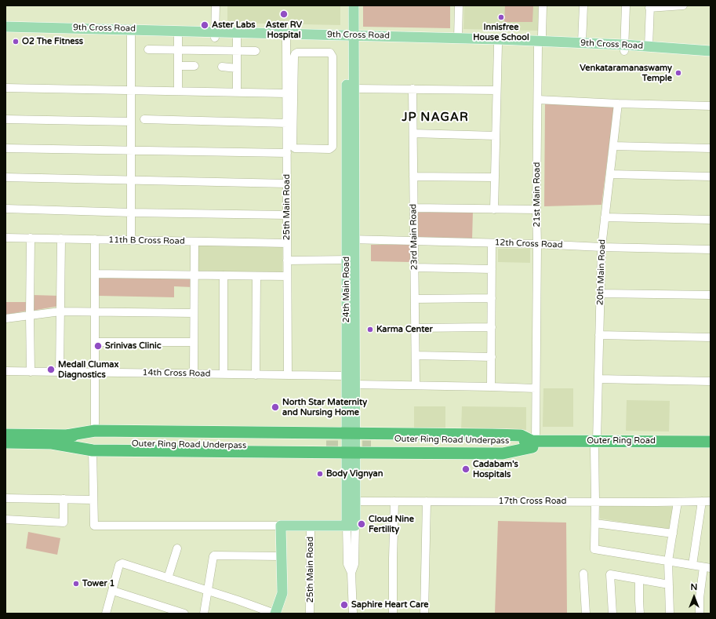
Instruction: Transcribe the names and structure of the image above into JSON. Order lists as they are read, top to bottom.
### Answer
{
  "streets": {
    "highway": ["Outer Ring Road Underpass", "Outer Ring Road"],
    "main road": ["9th Cross Road", "24th Main Road"],
    "street": [
      "21st Main Road",
      "25th Main Road",
      "23rd Main Road",
      "11th B Cross Road",
      "12th Cross Road",
      "20th Main Road",
      "14th Cross Road",
      "17th Cross Road"
    ]
  },
  "crossings": [
    ["9th Cross Road", "21st Main Road"],
    ["9th Cross Road", "25th Main Road"],
    ["9th Cross Road", "24th Main Road"],
    ["21st Main Road", "12th Cross Road"],
    ["21st Main Road", "Outer Ring Road Underpass"],
    ["21st Main Road", "Outer Ring Road"],
    ["25th Main Road", "11th B Cross Road"],
    ["25th Main Road", "14th Cross Road"],
    ["23rd Main Road", "12th Cross Road"],
    ["12th Cross Road", "20th Main Road"],
    ["12th Cross Road", "24th Main Road"],
    ["20th Main Road", "Outer Ring Road"],
    ["20th Main Road", "17th Cross Road"],
    ["24th Main Road", "14th Cross Road"],
    ["24th Main Road", "17th Cross Road"],
    ["Outer Ring Road Underpass", "Outer Ring Road"]
  ],
  "districts": ["JP NAGAR"],
  "places": [
    "Aster RV Hospital",
    "Innisfree House School",
    "Aster Labs",
    "O2 The Fitness",
    "Venkataramanaswamy Temple",
    "Karma Center",
    "Srinivas Clinic",
    "Medall Clumax Diagnostics",
    "North Star Maternity and Nursing Home",
    "Cadabam's Hospitals",
    "Body Vignyan",
    "Cloud Nine Fertility",
    "Tower 1",
    "Saphire Heart Care"
  ],
  "north": "top"
}
